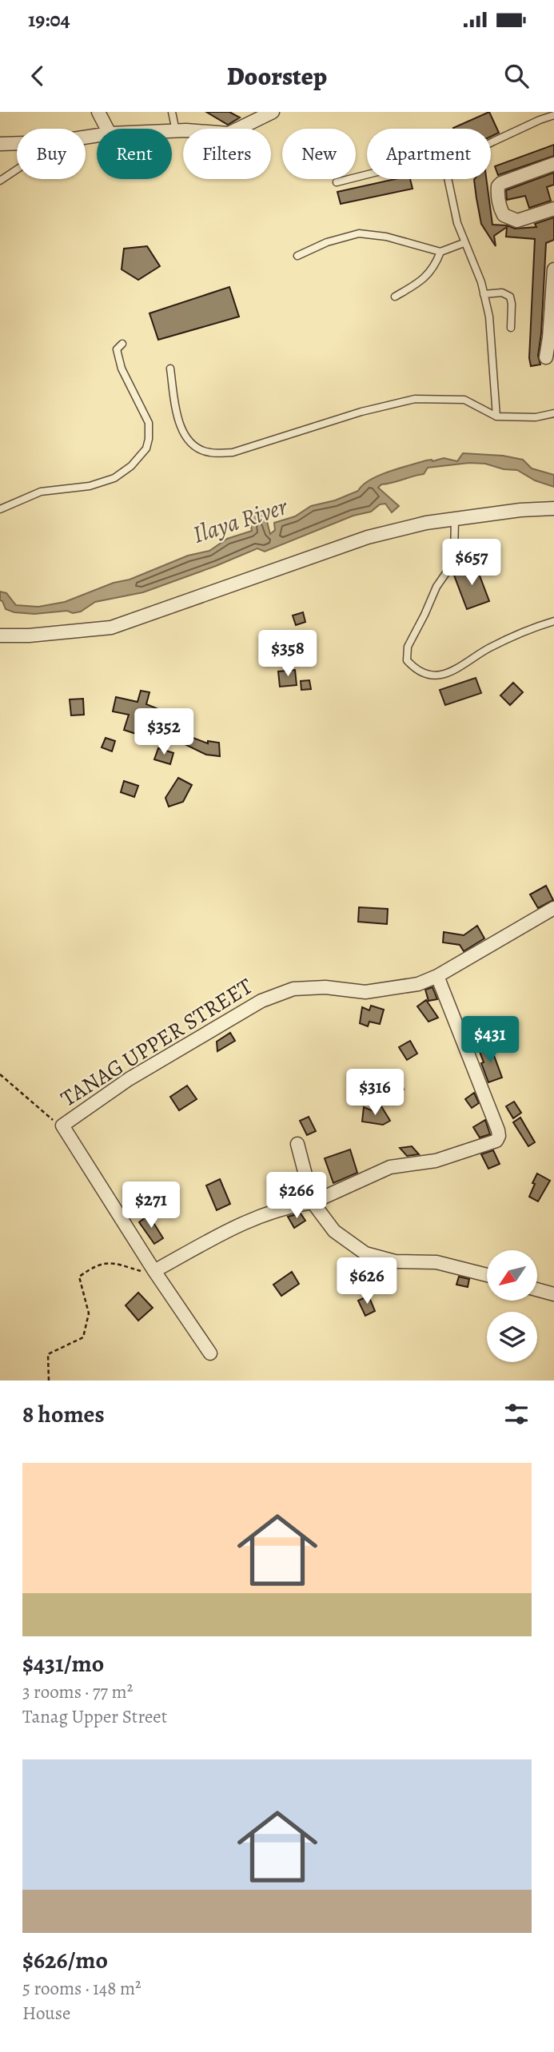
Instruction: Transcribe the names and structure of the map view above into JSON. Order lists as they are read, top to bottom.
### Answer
{
  "streets": {
    "street": ["TANAG UPPER STREET"]
  },
  "water": ["Ilaya River"],
  "north": "bottom left",
  "page": {
    "status": "19:04",
    "header": "Doorstep",
    "chip": [
      "Buy",
      "Rent",
      "Filters",
      "New",
      "Apartment"
    ],
    "price": [
      "$657",
      "$358",
      "$352",
      "$431",
      "$316",
      "$266",
      "$271",
      "$626"
    ],
    "heading": "8 homes",
    "list": [
      {
        "name": "$431/mo",
        "note": "3 rooms · 77 m² · Tanag Upper Street"
      },
      {
        "name": "$626/mo",
        "note": "5 rooms · 148 m² · House"
      }
    ]
  }
}
